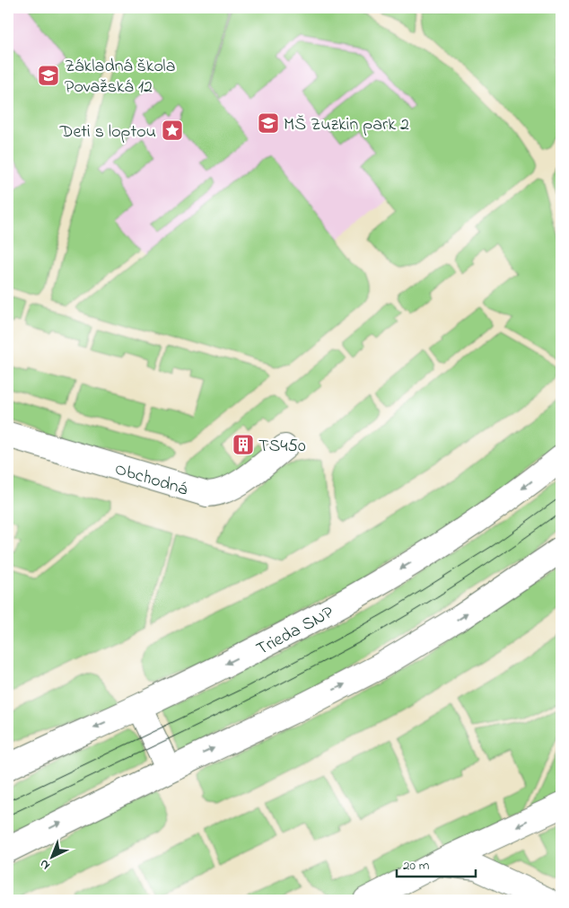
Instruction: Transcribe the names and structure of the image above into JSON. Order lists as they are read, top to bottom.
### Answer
{
  "streets": {
    "street": ["Obchodná", "Trieda SNP"]
  },
  "places": {
    "school or university": ["Základná škola Považská 12", "MŠ Zuzkin park 2"],
    "place": ["Deti s loptou"],
    "building": ["TS450"]
  },
  "scale_bar": "20 m",
  "north": "bottom left"
}
